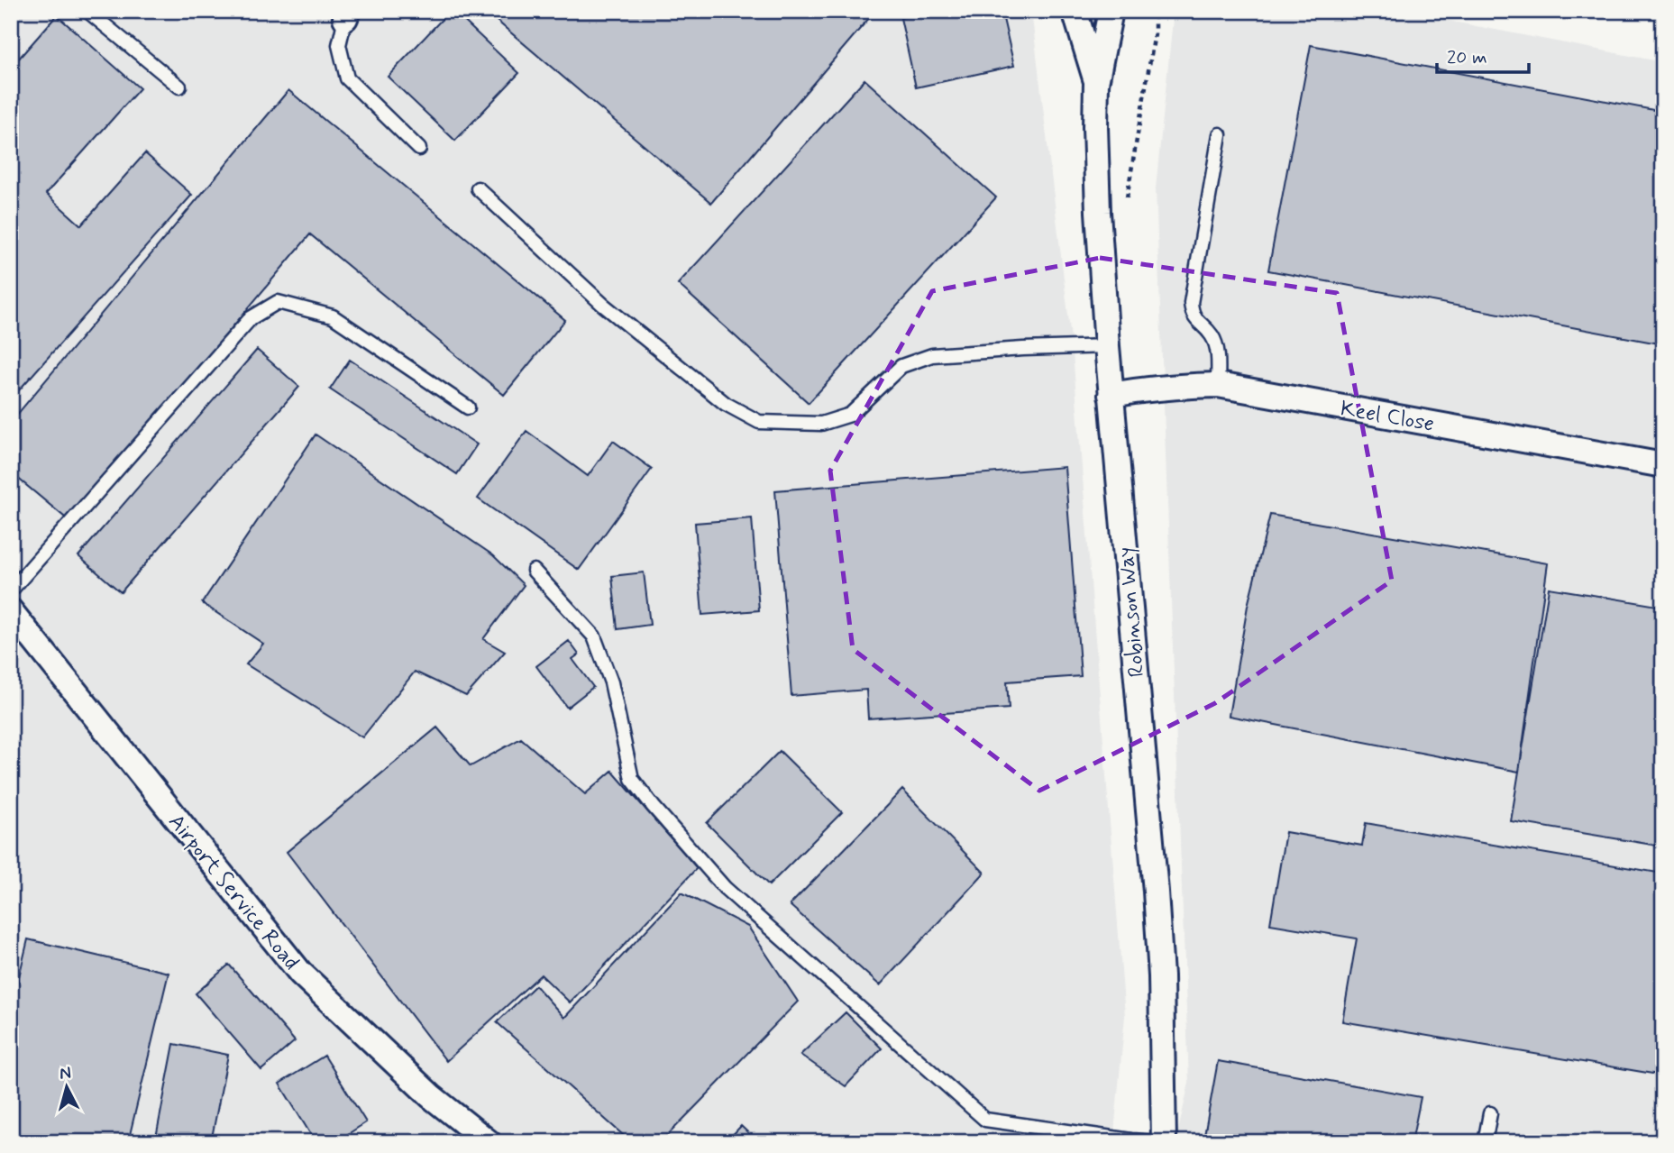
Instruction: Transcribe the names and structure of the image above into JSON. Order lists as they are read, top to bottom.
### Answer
{
  "streets": {
    "street": ["Keel Close", "Robinson Way", "Airport Service Road"]
  },
  "crossings": [
    ["Keel Close", "Robinson Way"]
  ],
  "scale_bar": "20 m",
  "north": "top"
}
